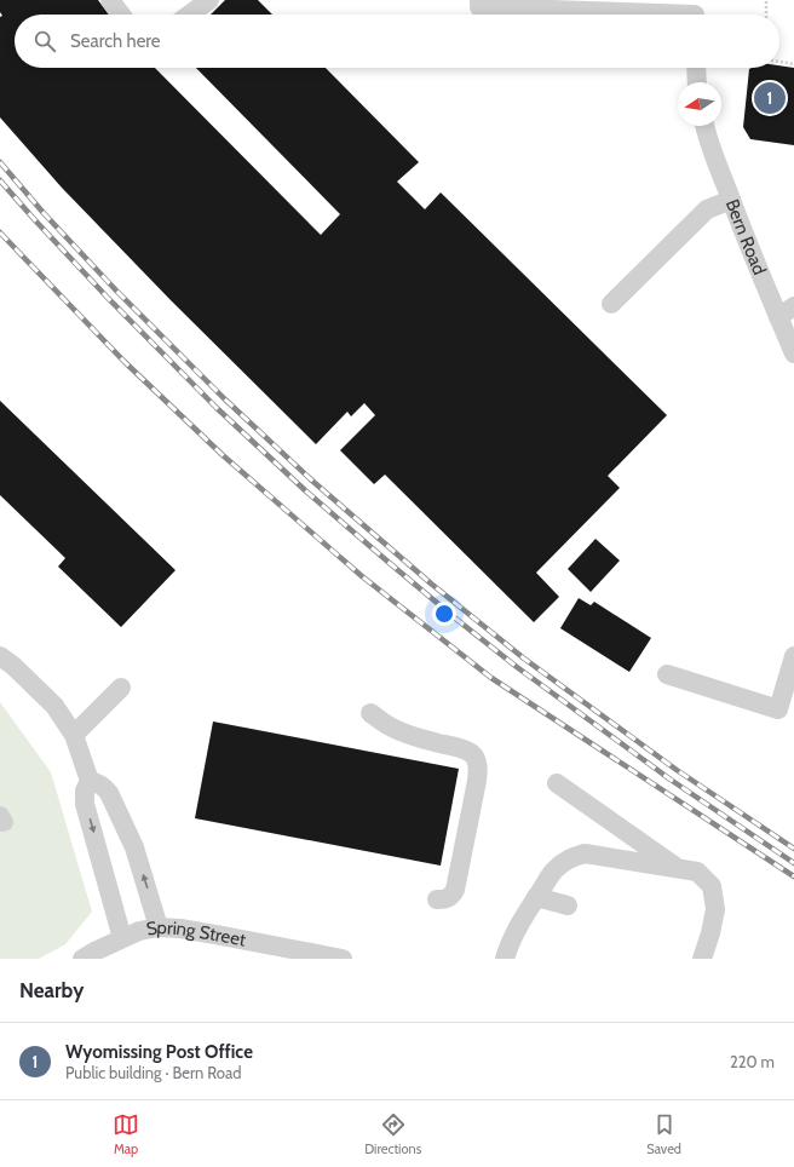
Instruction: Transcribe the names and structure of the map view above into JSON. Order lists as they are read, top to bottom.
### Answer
{
  "streets": {
    "street": ["Bern Road", "Spring Street"]
  },
  "north": "left",
  "page": {
    "search": "Search here",
    "pins": "1",
    "heading": "Nearby",
    "list": [
      {
        "mark": "1",
        "name": "Wyomissing Post Office",
        "note": "Public building · Bern Road",
        "value": "220 m"
      }
    ],
    "nav": ["Map", "Directions", "Saved"]
  }
}
